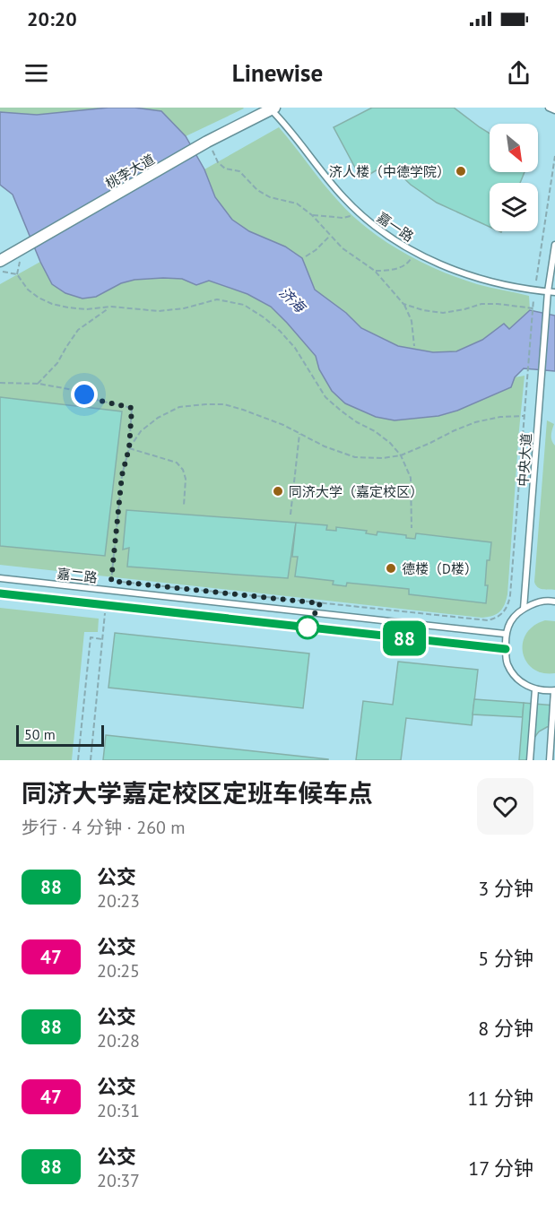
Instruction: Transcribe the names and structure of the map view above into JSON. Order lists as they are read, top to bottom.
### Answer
{
  "streets": {
    "street": ["桃李大道"],
    "lane": ["嘉一路", "中央大道", "嘉二路"]
  },
  "crossings": [
    ["桃李大道", "嘉一路"],
    ["嘉一路", "中央大道"]
  ],
  "water": ["济海"],
  "places": ["济人楼（中德学院）", "同济大学（嘉定校区）", "德楼（D楼）"],
  "lines": ["bus line 88"],
  "scale_bar": "50 m",
  "north": "bottom right",
  "page": {
    "status": "20:20",
    "header": "Linewise",
    "on_map": "88",
    "scale": "50 m",
    "heading": ["同济大学嘉定校区定班车候车点", "步行 · 4 分钟 · 260 m"],
    "list": [
      {
        "mark": "88",
        "name": "公交",
        "note": "20:23",
        "value": "3 分钟"
      },
      {
        "mark": "47",
        "name": "公交",
        "note": "20:25",
        "value": "5 分钟"
      },
      {
        "mark": "88",
        "name": "公交",
        "note": "20:28",
        "value": "8 分钟"
      },
      {
        "mark": "47",
        "name": "公交",
        "note": "20:31",
        "value": "11 分钟"
      },
      {
        "mark": "88",
        "name": "公交",
        "note": "20:37",
        "value": "17 分钟"
      }
    ]
  }
}
